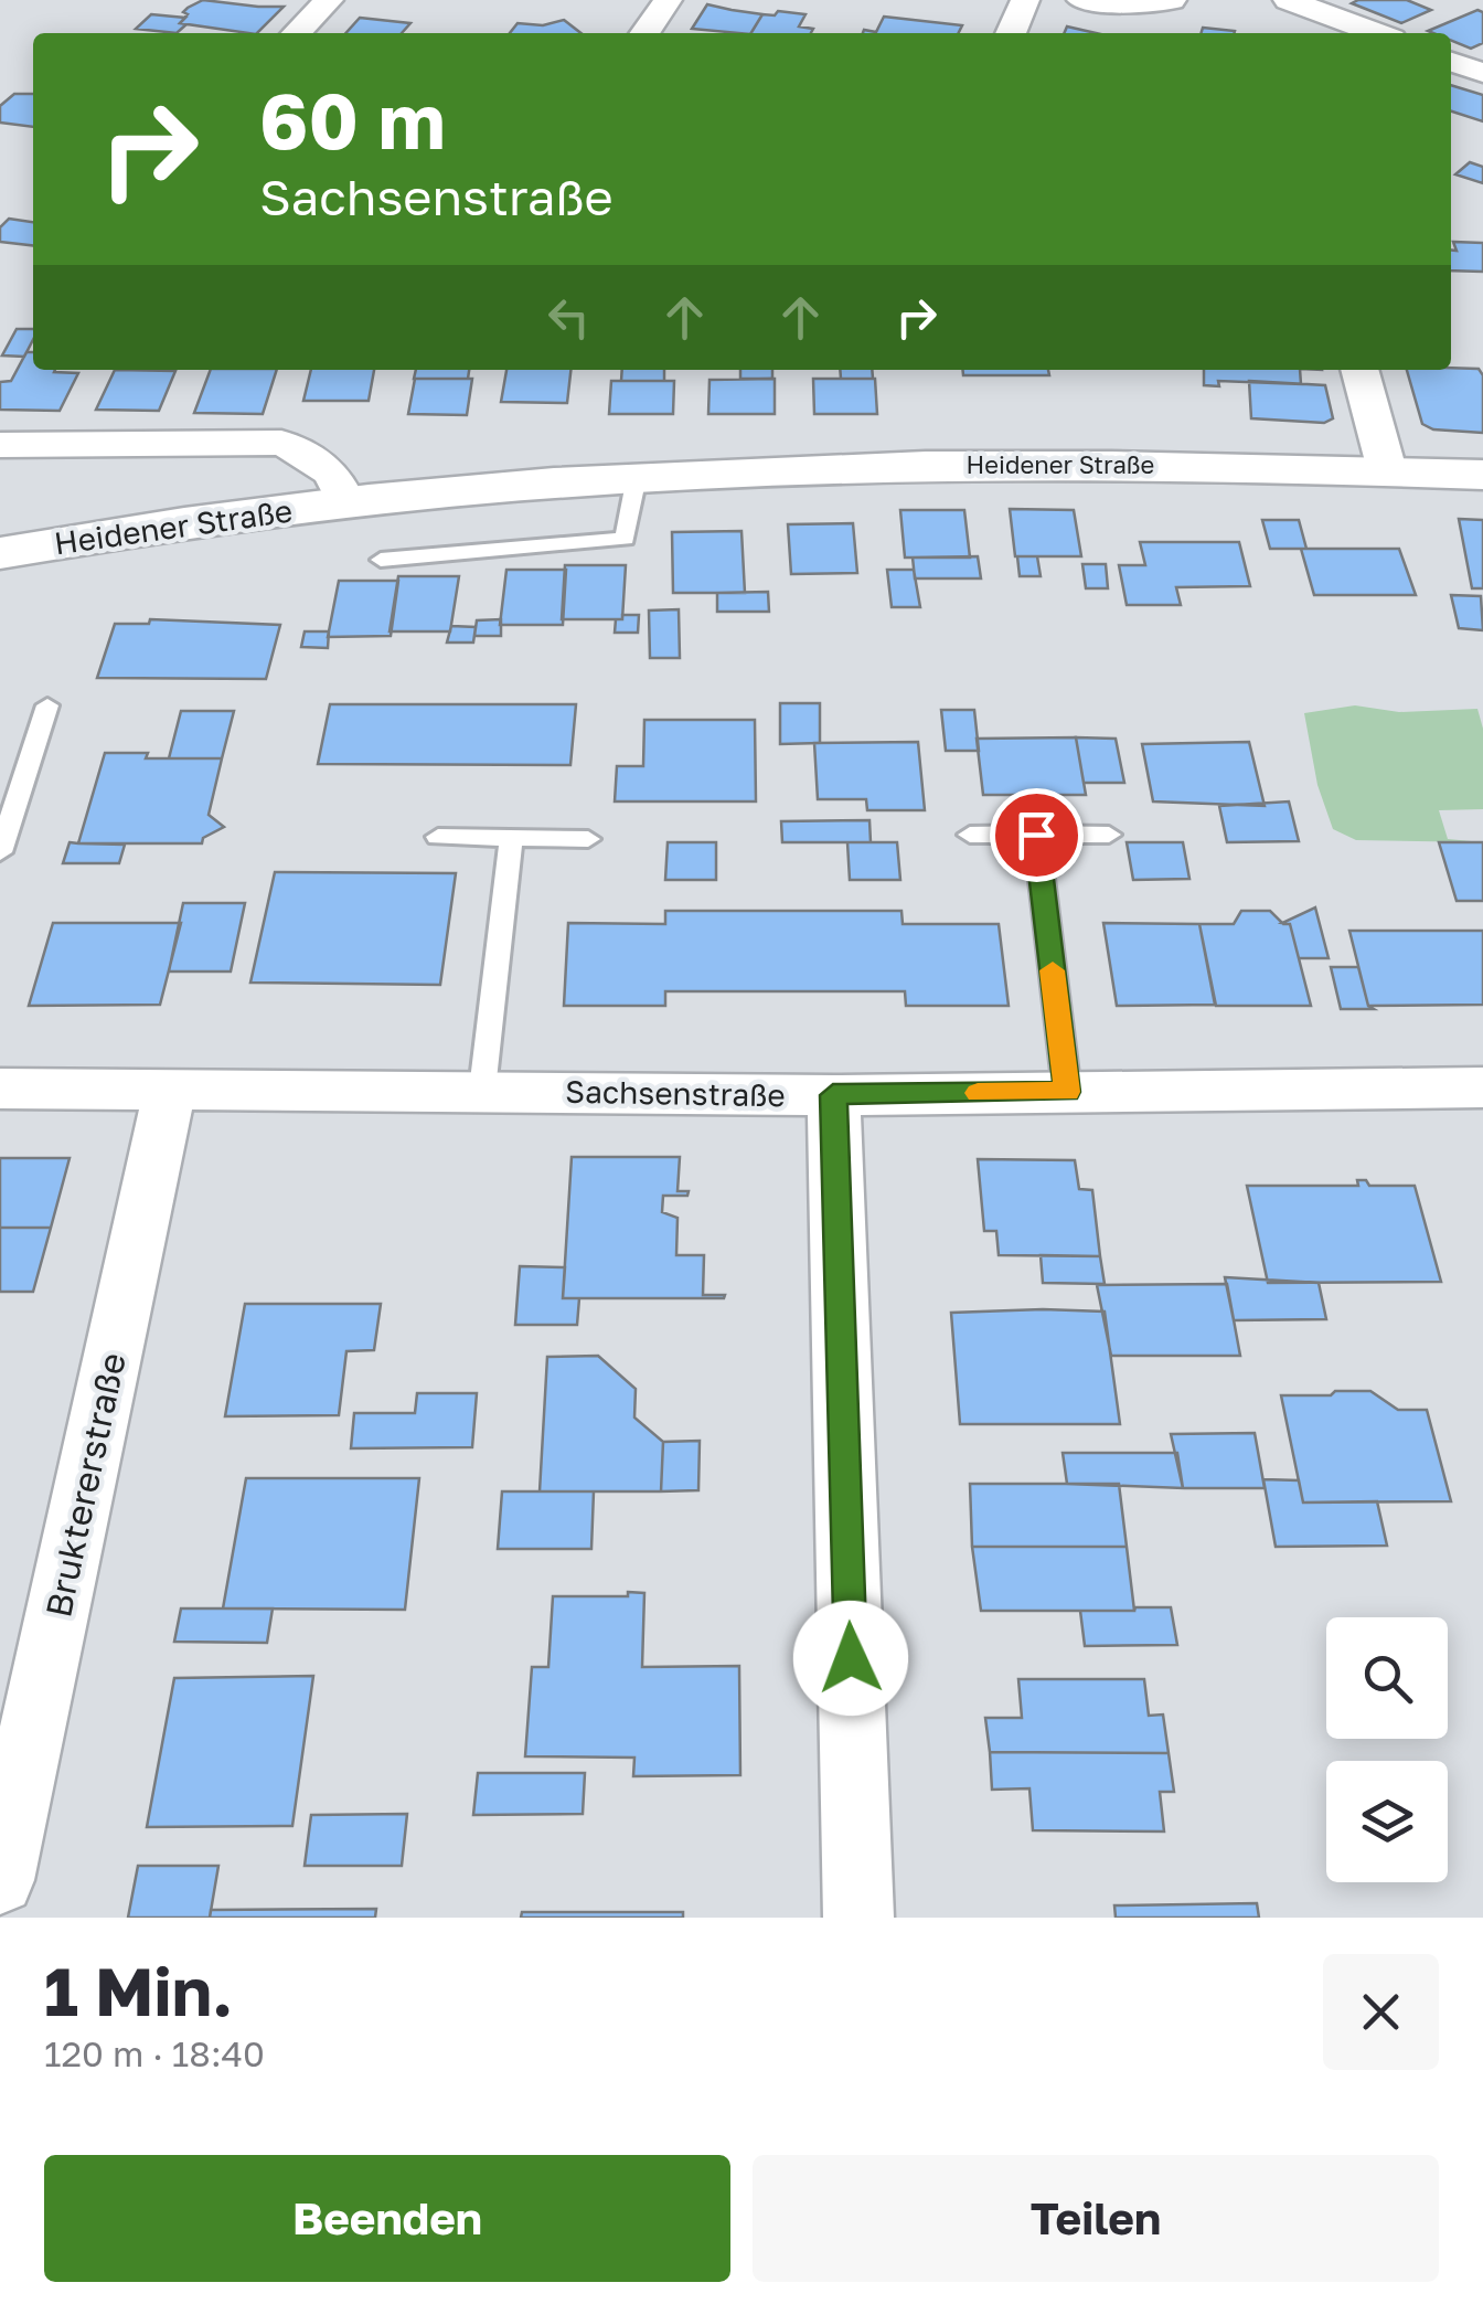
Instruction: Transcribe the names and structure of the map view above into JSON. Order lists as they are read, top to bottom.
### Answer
{
  "streets": {
    "main road": ["Heidener Straße"],
    "street": ["Sachsenstraße", "Bruktererstraße"]
  },
  "crossings": [
    ["Sachsenstraße", "Bruktererstraße"]
  ],
  "page": {
    "turn": ["60 m", "Sachsenstraße"],
    "heading": ["1 Min.", "120 m · 18:40"],
    "buttons": ["Beenden", "Teilen"]
  }
}
